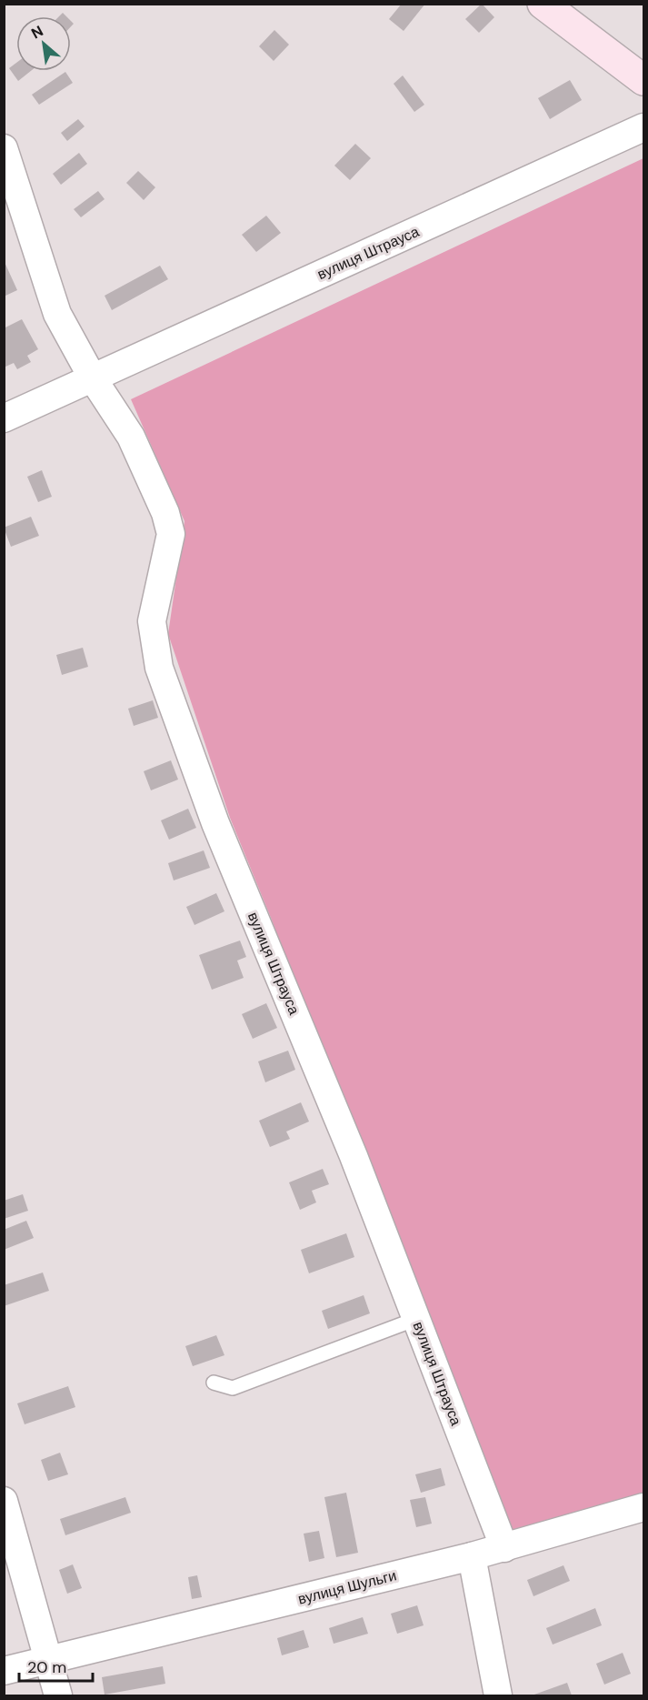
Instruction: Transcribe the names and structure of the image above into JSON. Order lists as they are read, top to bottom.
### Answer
{
  "streets": {
    "street": ["вулиця Штрауса", "вулиця Шульги"]
  },
  "crossings": [
    ["вулиця Штрауса", "вулиця Шульги"]
  ],
  "scale_bar": "20 m",
  "north": "top left"
}
